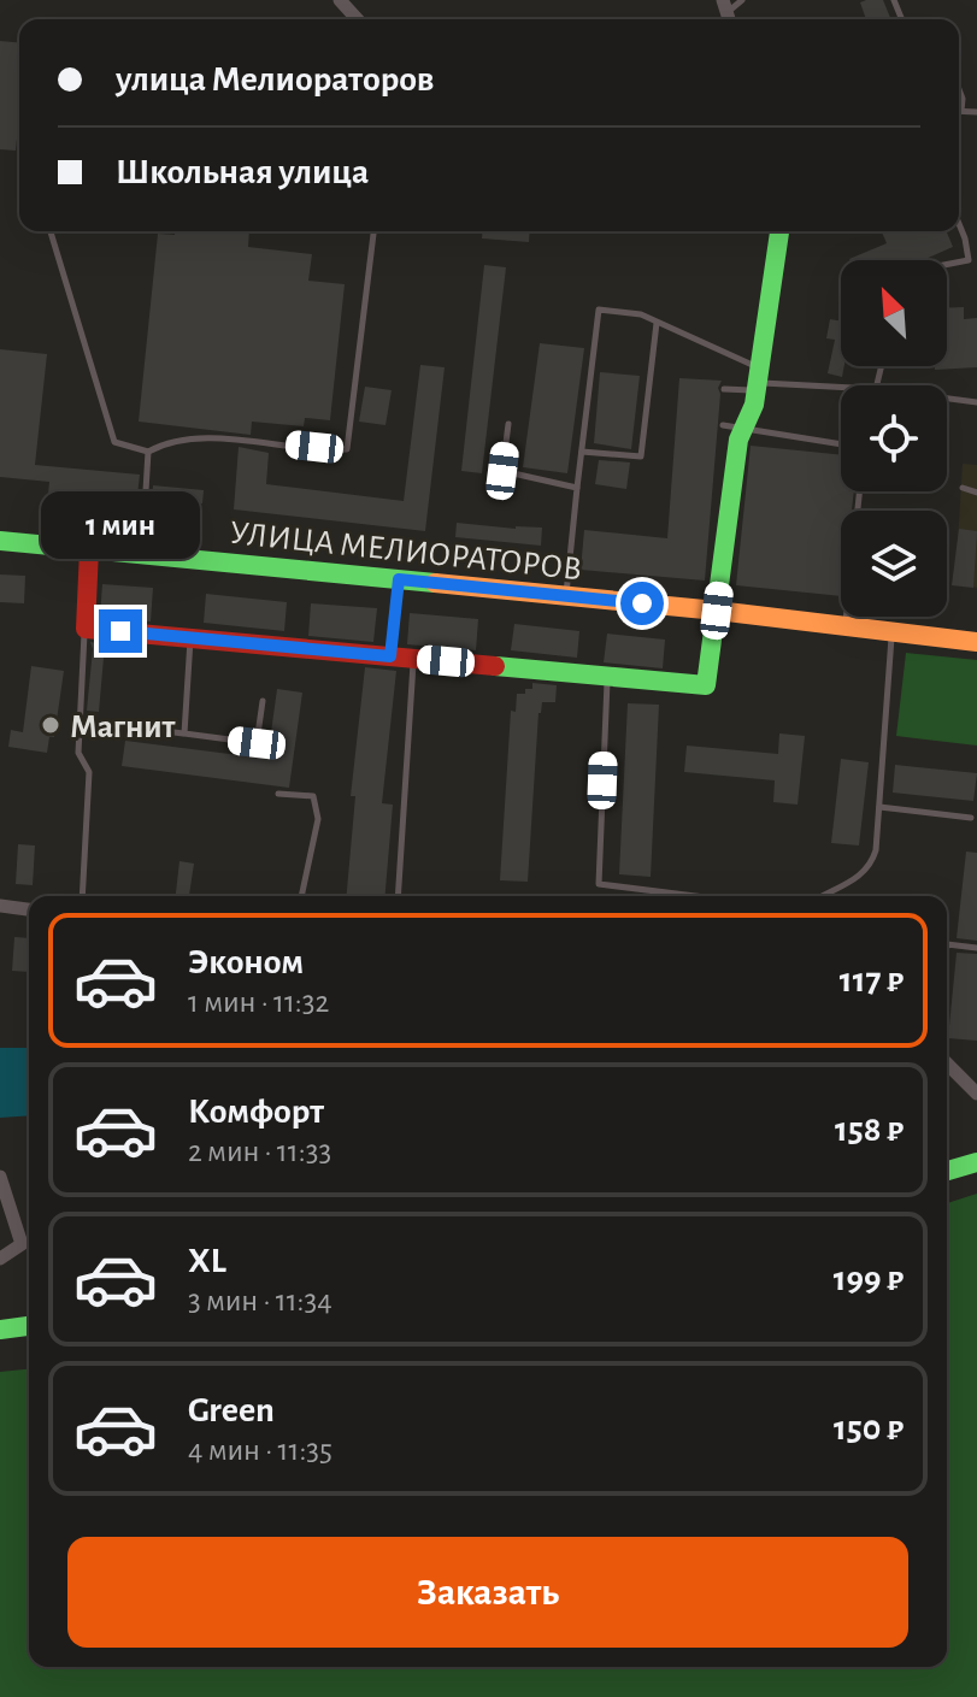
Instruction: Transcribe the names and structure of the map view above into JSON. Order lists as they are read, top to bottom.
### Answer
{
  "streets": {
    "street": ["УЛИЦА МЕЛИОРАТОРОВ"]
  },
  "places": ["Магнит"],
  "north": "top left",
  "page": {
    "banner": ["улица Мелиораторов", "Школьная улица"],
    "bubble": "1 мин",
    "list": [
      {
        "name": "Эконом",
        "note": "1 мин · 11:32",
        "value": "117 ₽"
      },
      {
        "name": "Комфорт",
        "note": "2 мин · 11:33",
        "value": "158 ₽"
      },
      {
        "name": "XL",
        "note": "3 мин · 11:34",
        "value": "199 ₽"
      },
      {
        "name": "Green",
        "note": "4 мин · 11:35",
        "value": "150 ₽"
      }
    ],
    "buttons": "Заказать"
  }
}
